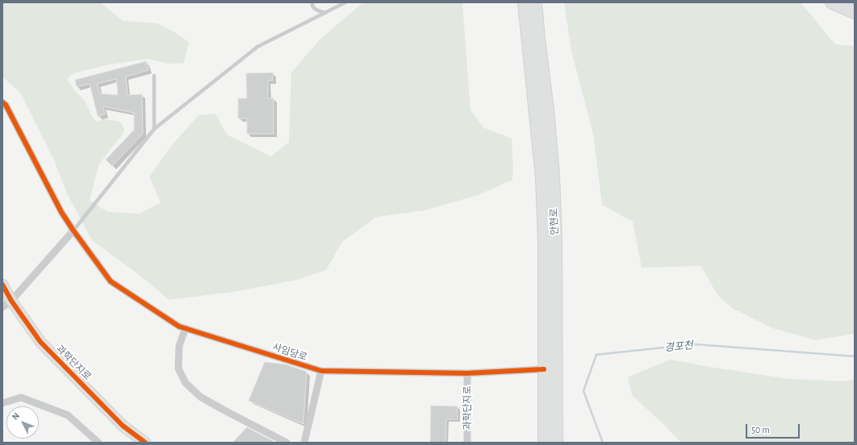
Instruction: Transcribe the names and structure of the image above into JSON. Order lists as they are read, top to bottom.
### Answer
{
  "streets": {
    "highway": ["안현로"],
    "street": ["사임당로", "과학단지로"]
  },
  "crossings": [
    ["안현로", "사임당로"],
    ["사임당로", "과학단지로"]
  ],
  "water": ["경포천"],
  "scale_bar": "50 m",
  "north": "top left"
}
